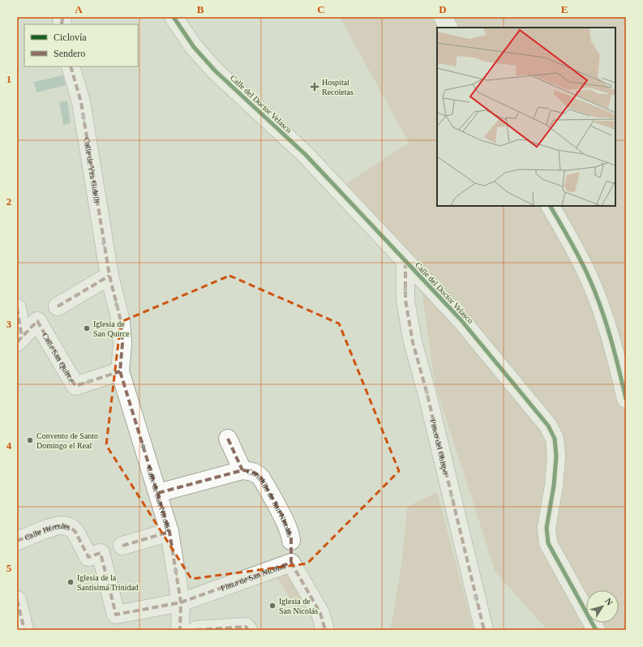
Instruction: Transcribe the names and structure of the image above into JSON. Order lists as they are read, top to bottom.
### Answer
{
  "streets": {
    "street": [
      "Calle del Doctor Velasco",
      "Calle de Yza Gidelli",
      "Calle San Quirce",
      "Paseo del Obispo",
      "Calle de San Nicolás",
      "Corralillo de San Nicolás",
      "Calle Hércules",
      "Plaza de San Nicolas"
    ]
  },
  "crossings": [
    ["Calle del Doctor Velasco", "Paseo del Obispo"],
    ["Calle de Yza Gidelli", "Calle San Quirce"],
    ["Calle de Yza Gidelli", "Calle de San Nicolás"],
    ["Calle San Quirce", "Calle de San Nicolás"],
    ["Calle de San Nicolás", "Corralillo de San Nicolás"],
    ["Calle de San Nicolás", "Plaza de San Nicolas"],
    ["Corralillo de San Nicolás", "Plaza de San Nicolas"],
    ["Calle Hércules", "Plaza de San Nicolas"]
  ],
  "one_way": ["Calle de Yza Gidelli", "Paseo del Obispo", "Calle de San Nicolás"],
  "places": {
    "health": ["Hospital Recoletas"],
    "other": [
      "Iglesia de San Quirce",
      "Convento de Santo Domingo el Real",
      "Iglesia de la Santísima Trinidad",
      "Iglesia de San Nicolás"
    ]
  },
  "legend": ["Ciclovía", "Sendero"],
  "north": "top right",
  "grid": {
    "columns": [
      "A",
      "B",
      "C",
      "D",
      "E"
    ],
    "rows": [
      "1",
      "2",
      "3",
      "4",
      "5"
    ]
  }
}
